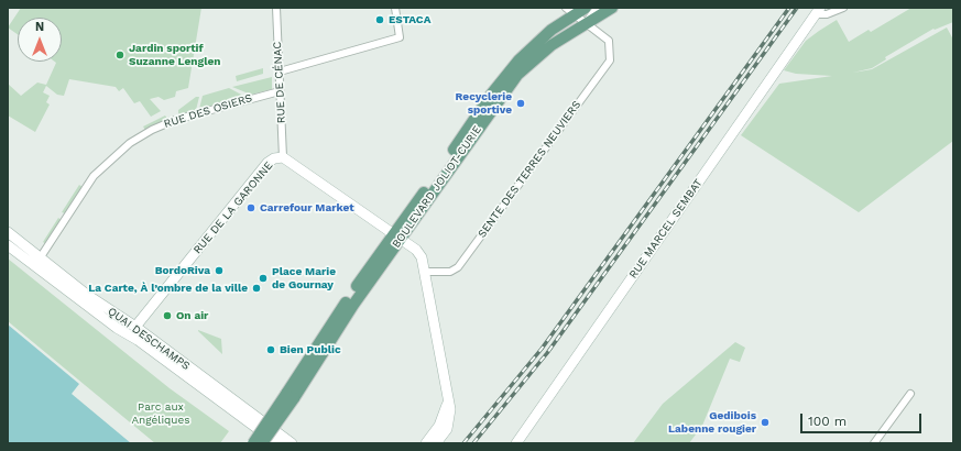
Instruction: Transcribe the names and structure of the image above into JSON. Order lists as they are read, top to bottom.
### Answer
{
  "streets": {
    "main road": [
      "BOULEVARD JOLIOT-CURIE",
      "RUE DE LA GARONNE",
      "RUE MARCEL SEMBAT",
      "QUAI DESCHAMPS"
    ],
    "street": ["RUE DE CÉNAC", "RUE DES OSIERS", "SENTE DES TERRES NEUVIERS"]
  },
  "crossings": [
    ["RUE DE CÉNAC", "RUE DES OSIERS"],
    ["RUE DE CÉNAC", "RUE DE LA GARONNE"],
    ["RUE DES OSIERS", "QUAI DESCHAMPS"],
    ["SENTE DES TERRES NEUVIERS", "BOULEVARD JOLIOT-CURIE"],
    ["SENTE DES TERRES NEUVIERS", "RUE DE LA GARONNE"],
    ["BOULEVARD JOLIOT-CURIE", "RUE DE LA GARONNE"],
    ["RUE DE LA GARONNE", "QUAI DESCHAMPS"]
  ],
  "parks": ["Parc aux Angéliques"],
  "places": [
    "ESTACA",
    "Jardin sportif Suzanne Lenglen",
    "Recyclerie sportive",
    "Carrefour Market",
    "BordoRiva",
    "Place Marie de Gournay",
    "La Carte, À l’ombre de la ville",
    "On air",
    "Bien Public",
    "Gedibois Labenne rougier"
  ],
  "scale_bar": "100 m",
  "north": "top"
}
